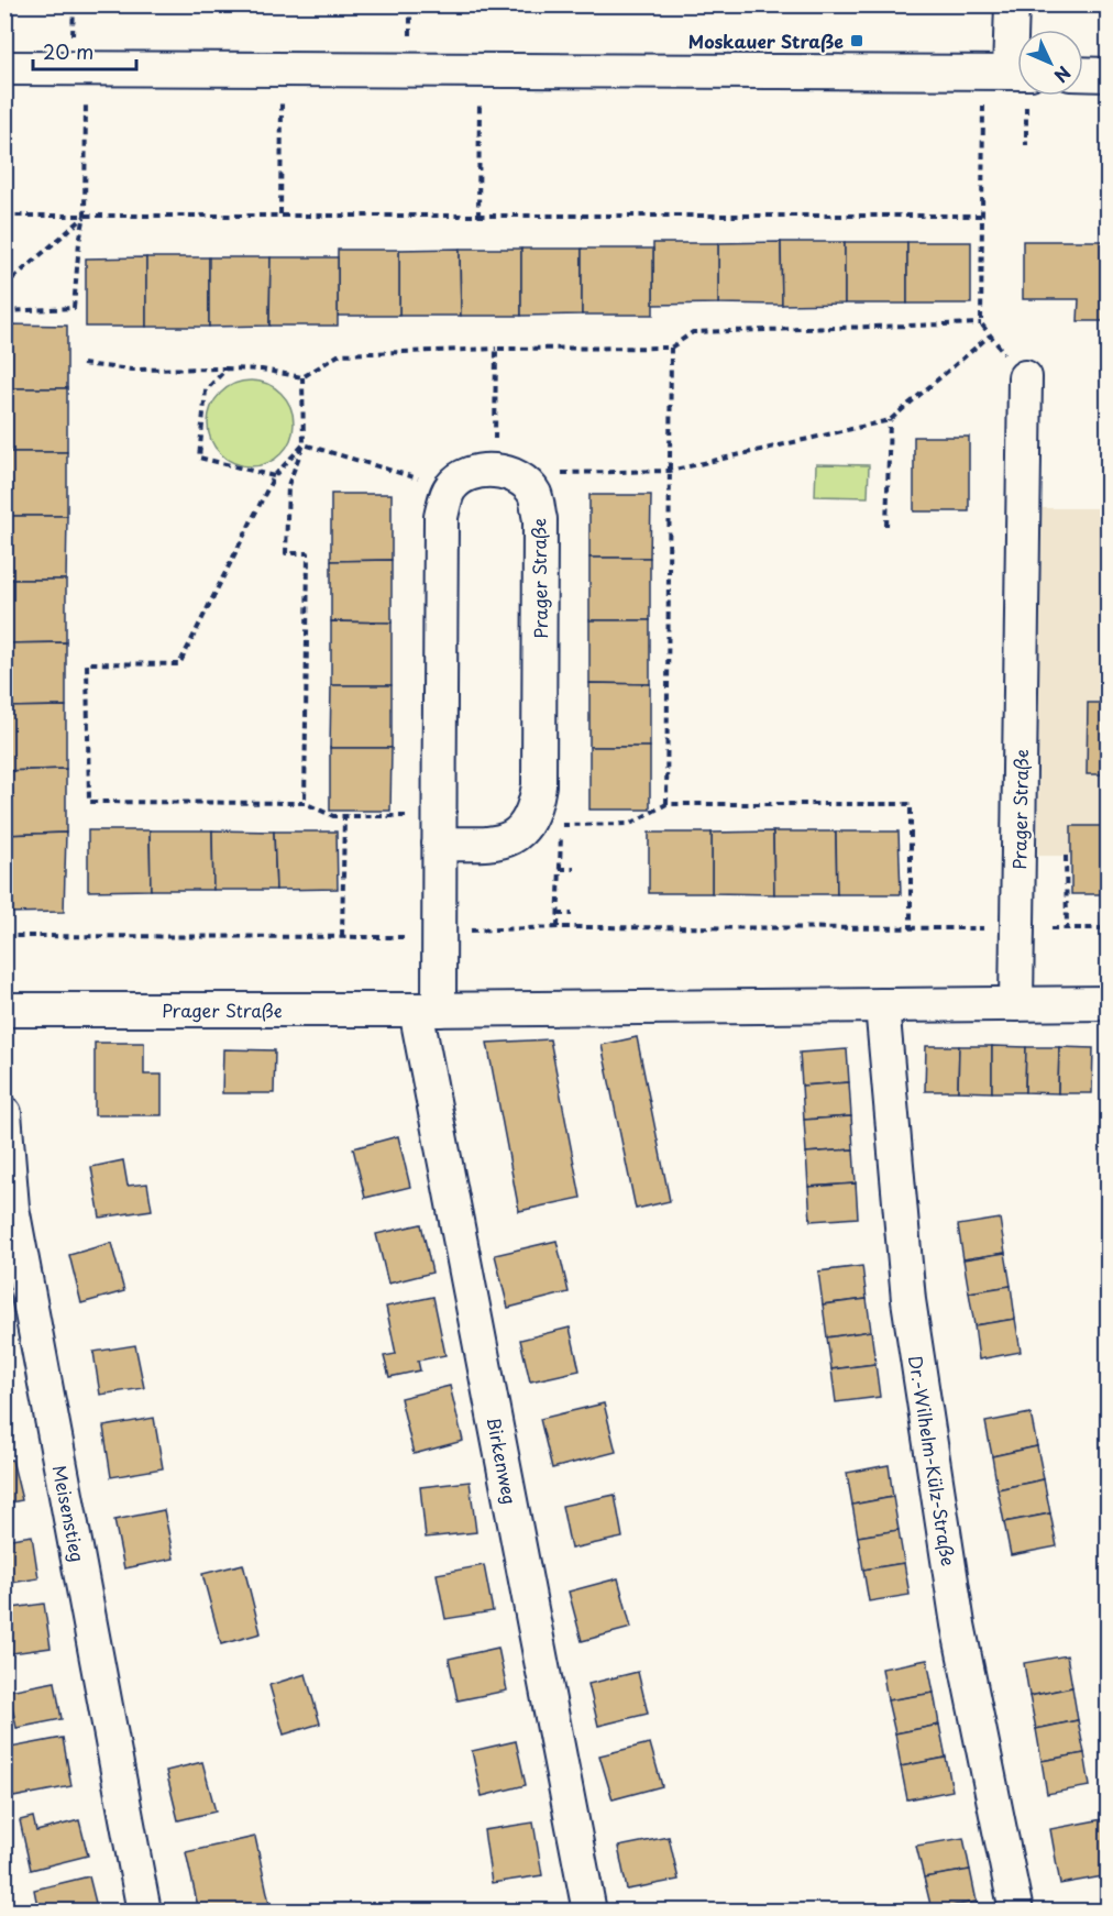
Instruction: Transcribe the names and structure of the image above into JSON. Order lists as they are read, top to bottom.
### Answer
{
  "streets": {
    "street": [
      "Prager Straße",
      "Birkenweg",
      "Dr.-Wilhelm-Külz-Straße",
      "Meisenstieg"
    ]
  },
  "crossings": [
    ["Prager Straße", "Birkenweg"],
    ["Prager Straße", "Dr.-Wilhelm-Külz-Straße"]
  ],
  "places": {
    "transit": ["Moskauer Straße"]
  },
  "scale_bar": "20 m",
  "north": "bottom right"
}
